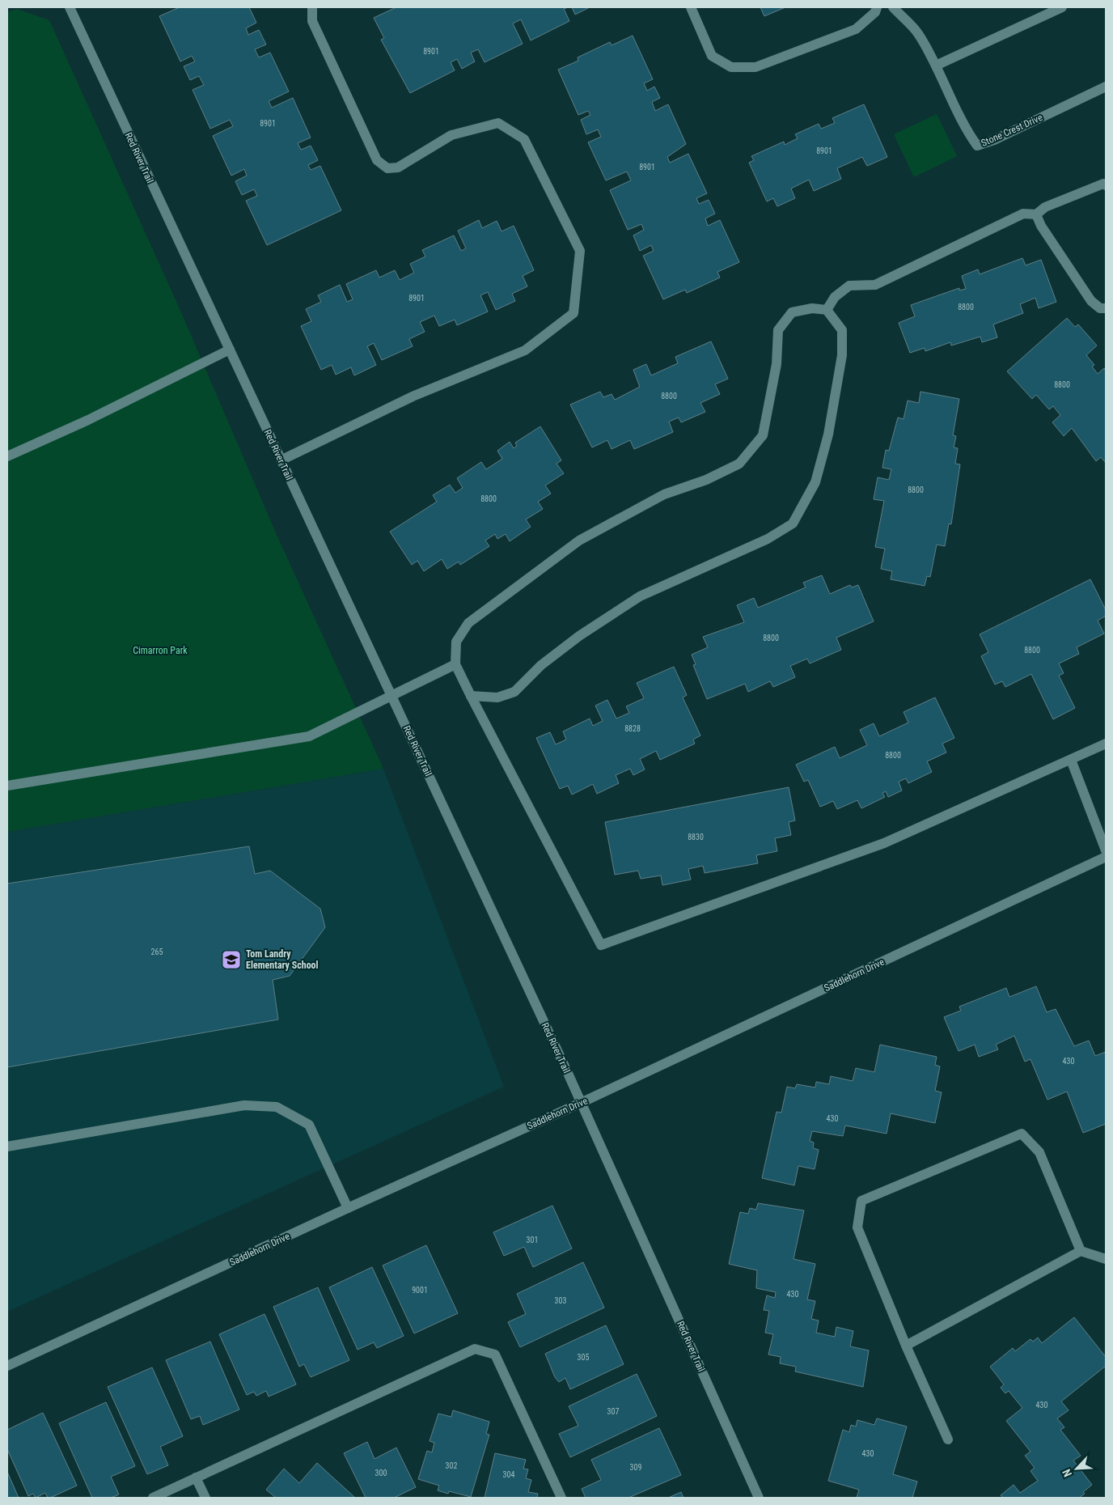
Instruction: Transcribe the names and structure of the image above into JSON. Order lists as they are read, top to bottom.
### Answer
{
  "streets": {
    "street": ["Stone Crest Drive", "Red River Trail", "Saddlehorn Drive"]
  },
  "crossings": [
    ["Red River Trail", "Saddlehorn Drive"]
  ],
  "parks": ["Cimarron Park"],
  "places": {
    "school or university": ["Tom Landry Elementary School"]
  },
  "house_numbers": [
    "8901",
    "8901",
    "8901",
    "8901",
    "8901",
    "8800",
    "8800",
    "8800",
    "8800",
    "8800",
    "8800",
    "8800",
    "8828",
    "8800",
    "8830",
    "265",
    "430",
    "430",
    "301",
    "9001",
    "430",
    "303",
    "305",
    "430",
    "307",
    "430",
    "302",
    "309",
    "300",
    "304"
  ],
  "north": "bottom left"
}
